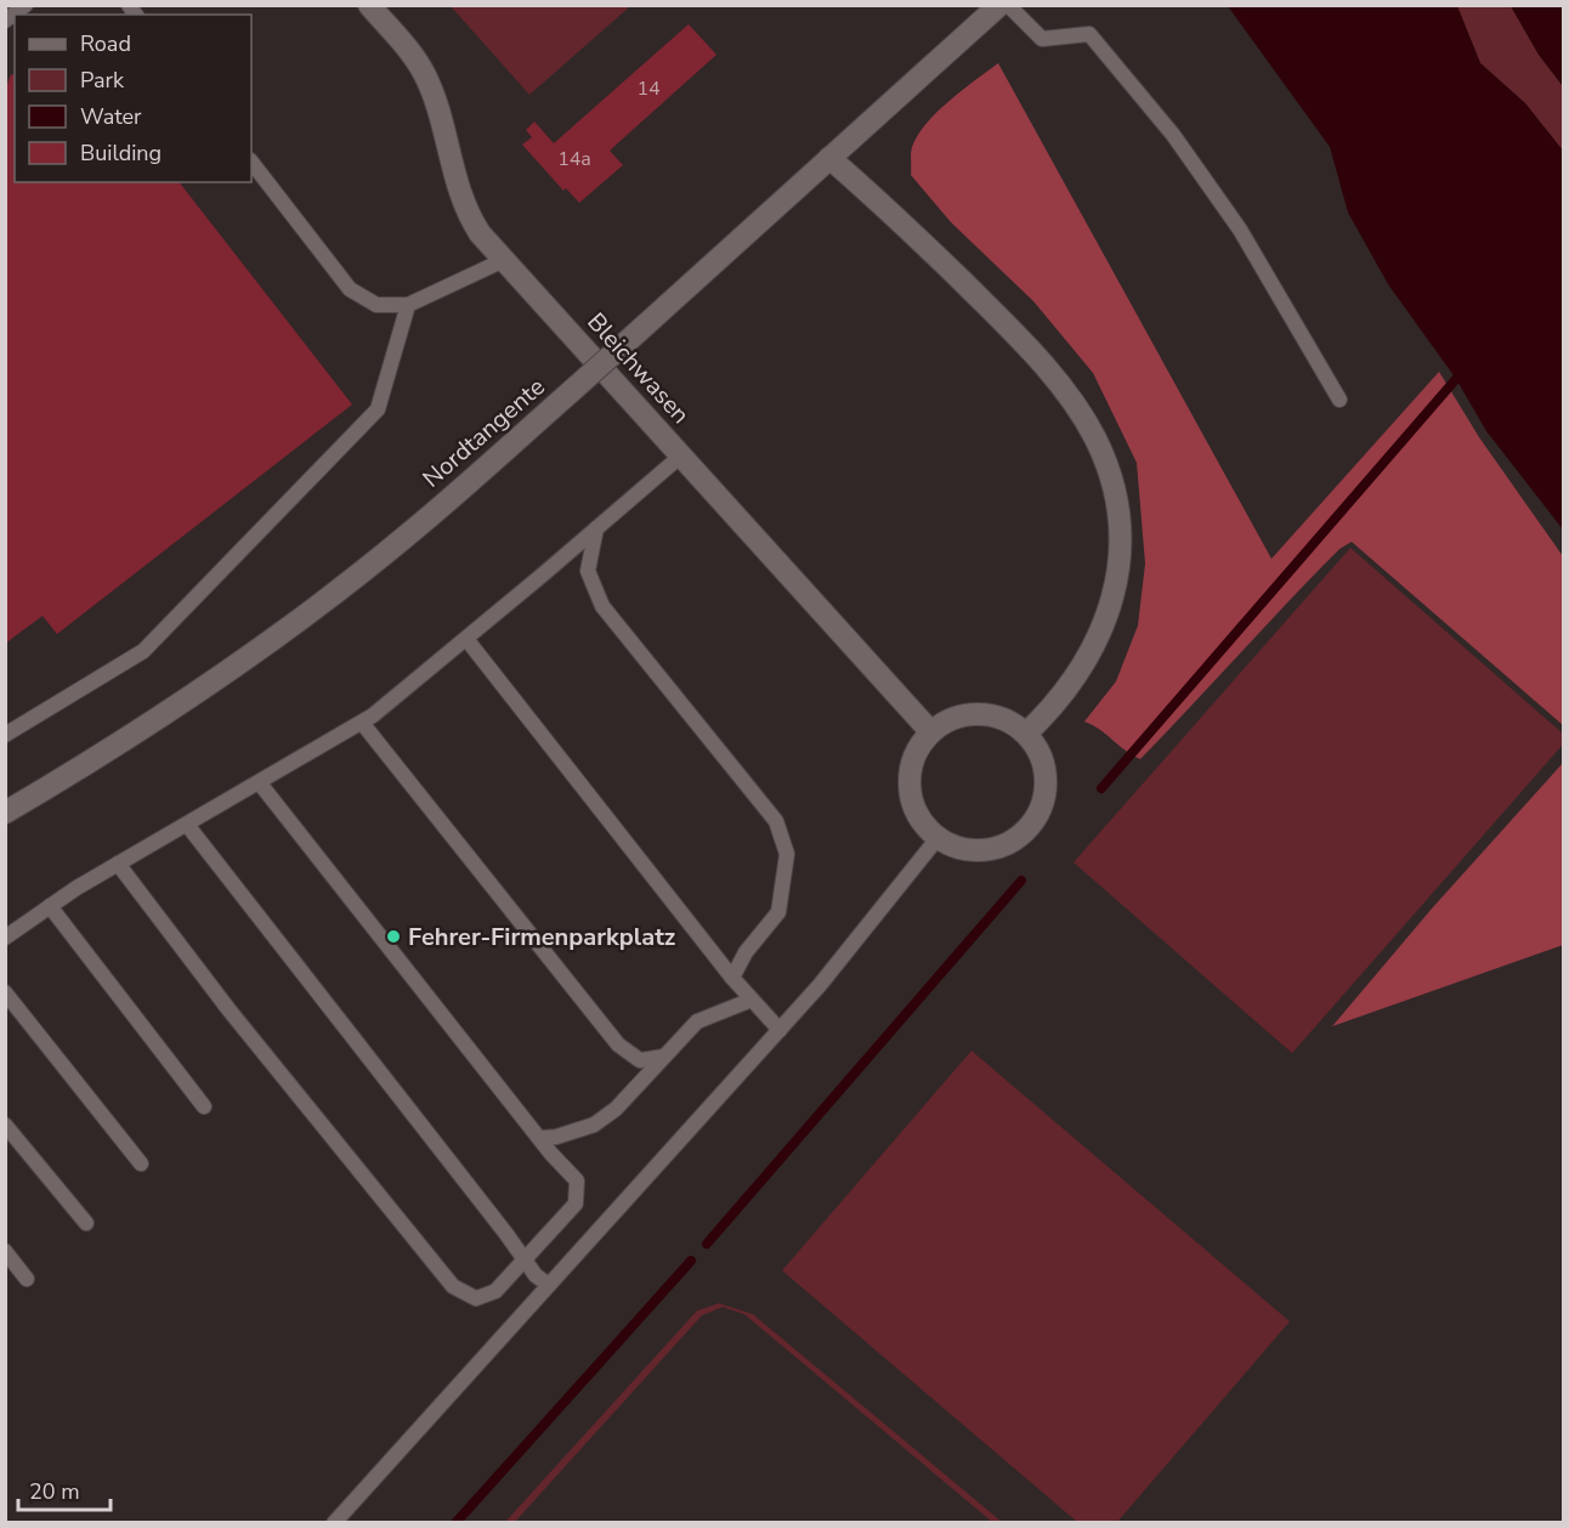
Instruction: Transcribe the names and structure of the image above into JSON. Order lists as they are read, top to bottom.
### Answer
{
  "streets": {
    "street": ["Bleichwasen", "Nordtangente"]
  },
  "places": ["Fehrer-Firmenparkplatz"],
  "house_numbers": ["14", "14a"],
  "legend": [
    "Road",
    "Park",
    "Water",
    "Building"
  ],
  "scale_bar": "20 m"
}
